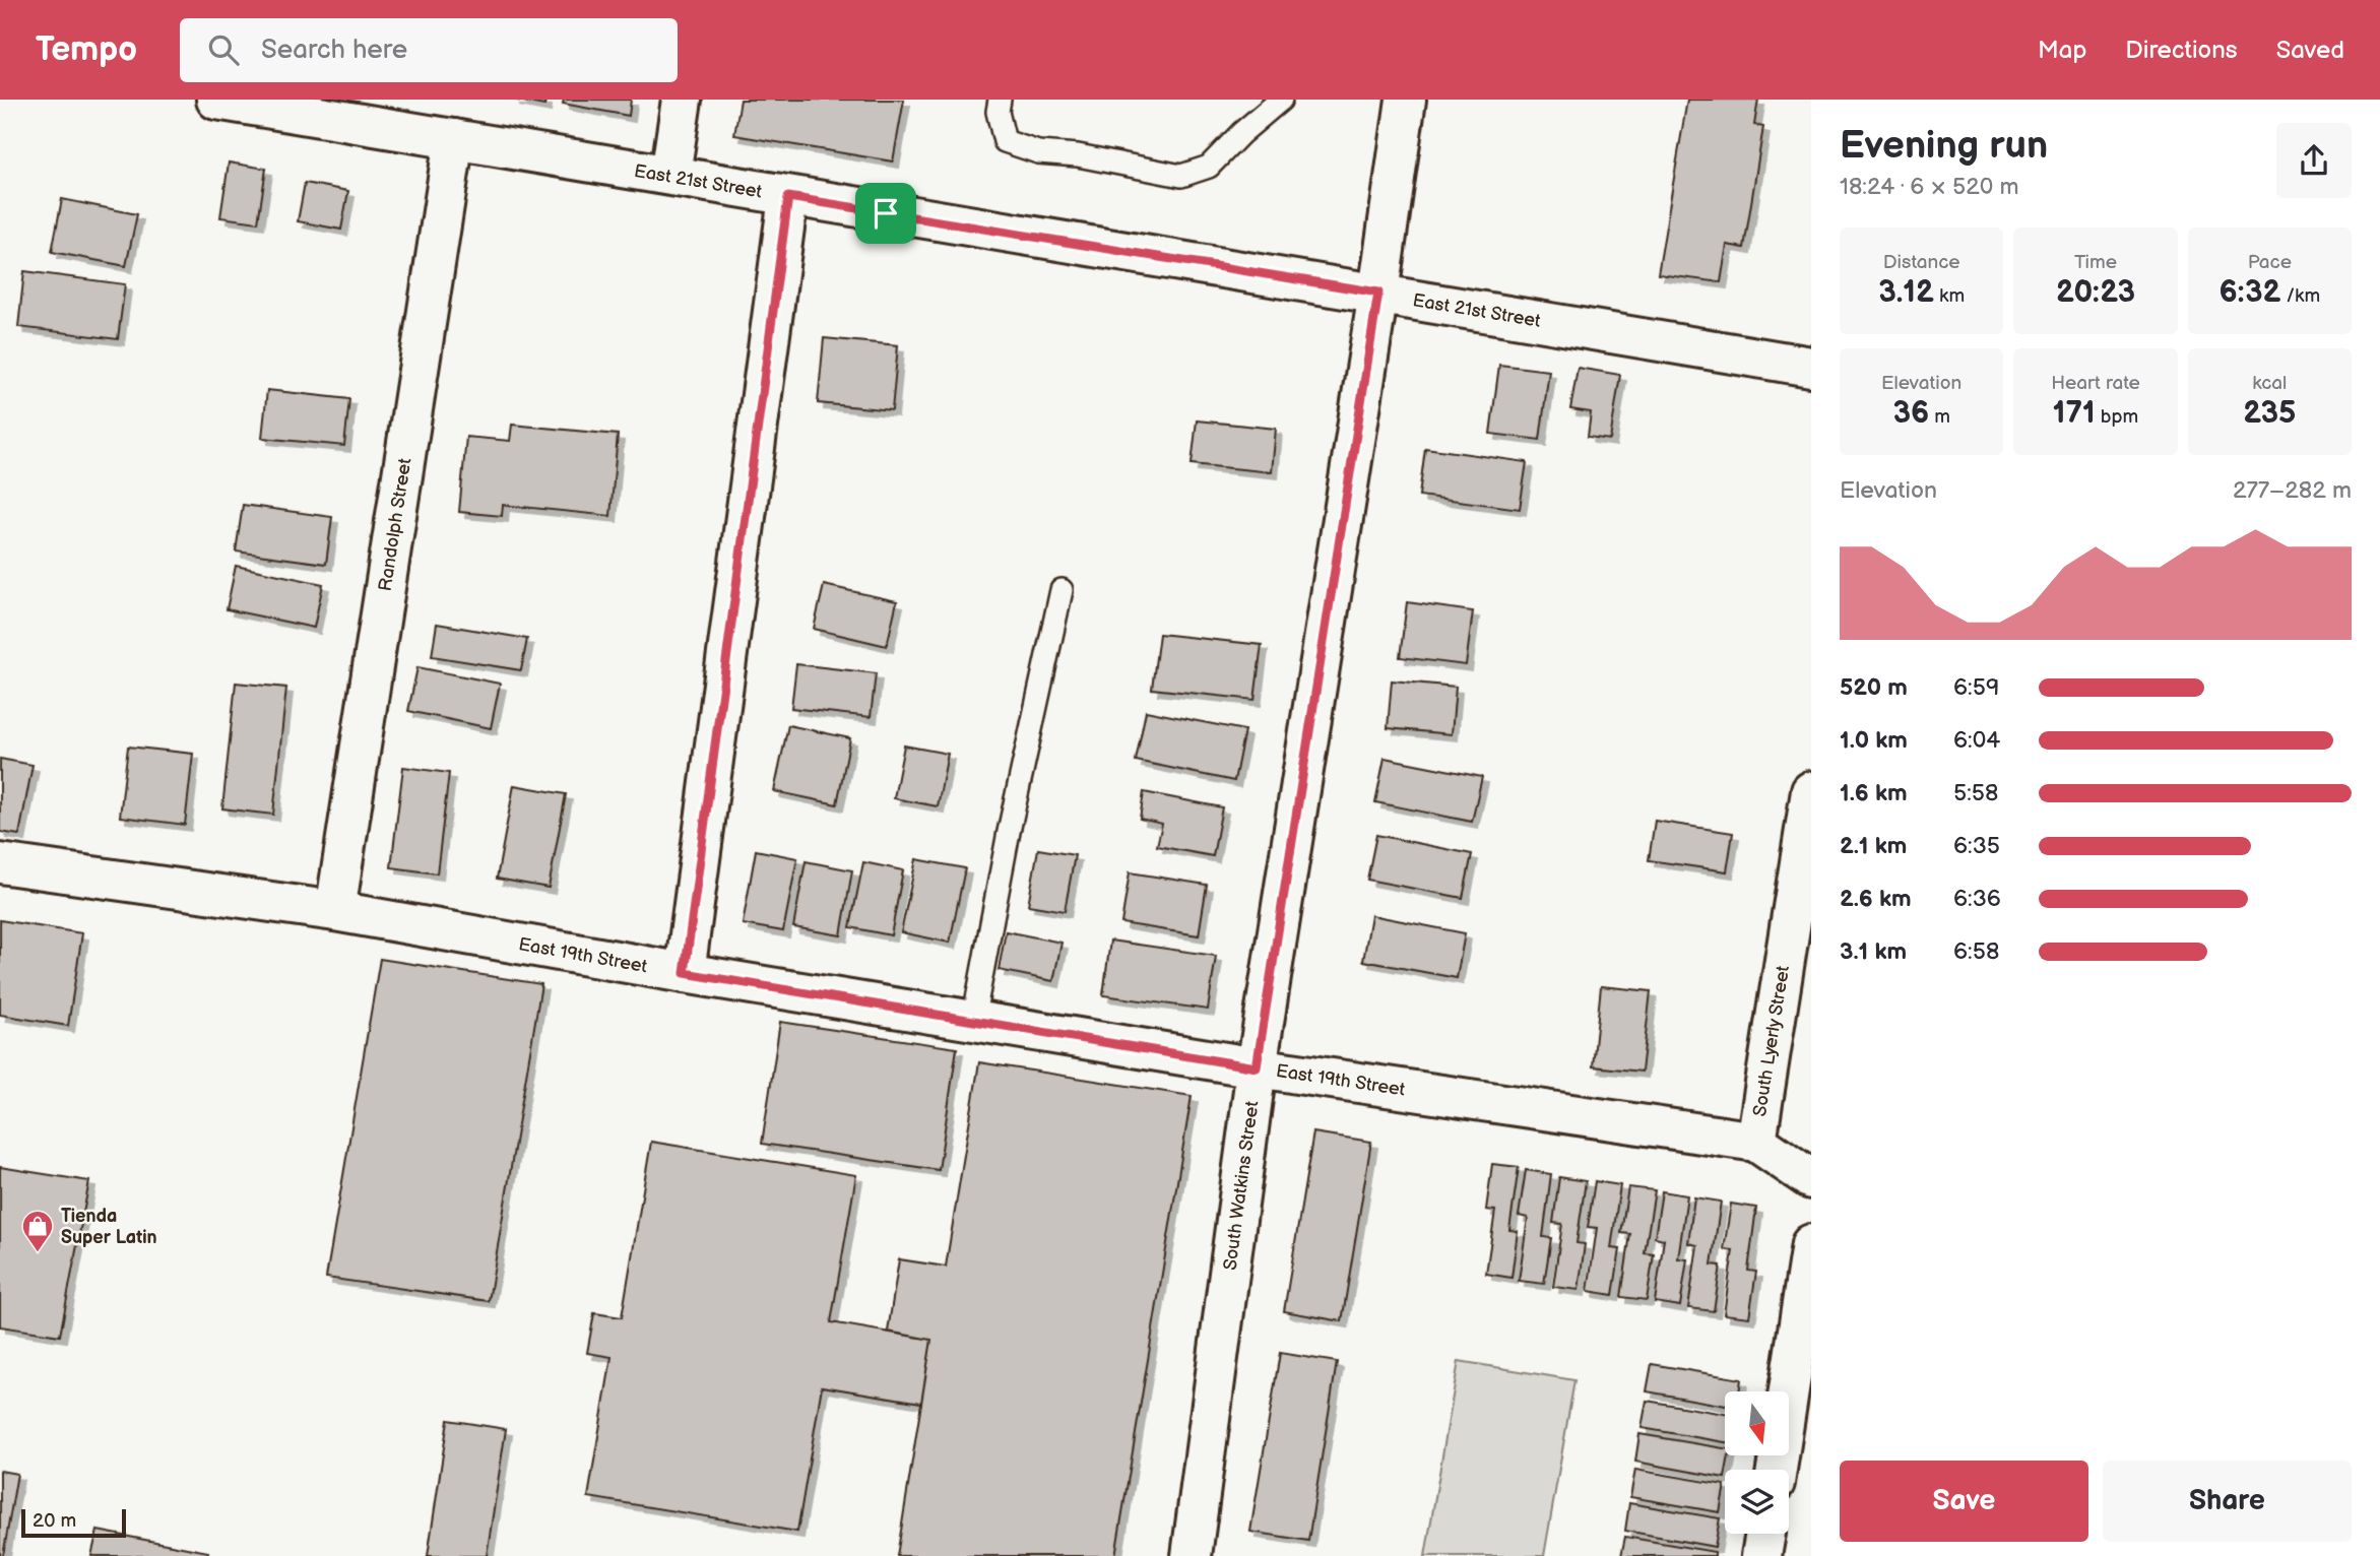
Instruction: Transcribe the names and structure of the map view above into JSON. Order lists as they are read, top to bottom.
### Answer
{
  "streets": {
    "street": [
      "East 21st Street",
      "Randolph Street",
      "East 19th Street",
      "South Lyerly Street",
      "South Watkins Street"
    ]
  },
  "crossings": [
    ["East 21st Street", "Randolph Street"],
    ["East 21st Street", "South Watkins Street"],
    ["Randolph Street", "East 19th Street"],
    ["East 19th Street", "South Lyerly Street"],
    ["East 19th Street", "South Watkins Street"]
  ],
  "places": {
    "shop": ["Tienda Super Latin"]
  },
  "scale_bar": "20 m",
  "north": "bottom",
  "page": {
    "header": "Tempo",
    "search": "Search here",
    "nav": ["Map", "Directions", "Saved"],
    "heading": ["Evening run", "18:24 · 6 × 520 m"],
    "stats": [
      ["Distance", "3.12 km"],
      ["Time", "20:23"],
      ["Pace", "6:32 /km"],
      ["Elevation", "36 m"],
      ["Heart rate", "171 bpm"],
      ["kcal", "235"]
    ],
    "chart": ["Elevation", "277–282 m"],
    "list": [
      {
        "name": "520 m",
        "note": "6:59"
      },
      {
        "name": "1.0 km",
        "note": "6:04"
      },
      {
        "name": "1.6 km",
        "note": "5:58"
      },
      {
        "name": "2.1 km",
        "note": "6:35"
      },
      {
        "name": "2.6 km",
        "note": "6:36"
      },
      {
        "name": "3.1 km",
        "note": "6:58"
      }
    ],
    "buttons": ["Save", "Share"],
    "scale": "20 m"
  }
}
